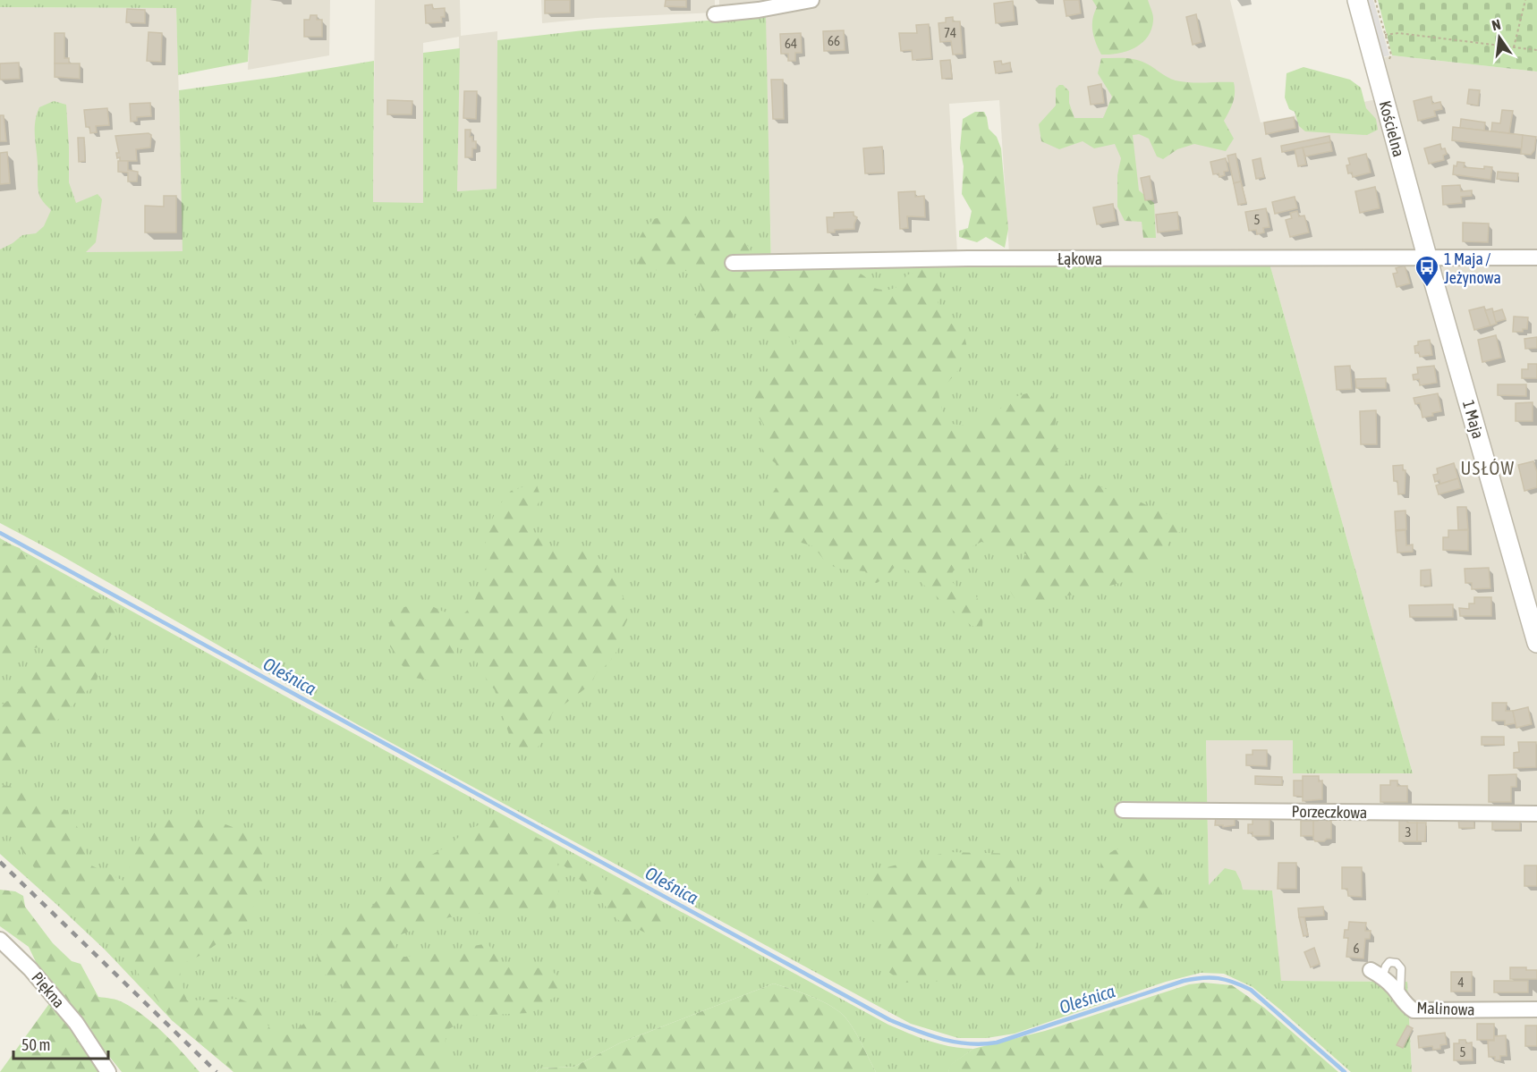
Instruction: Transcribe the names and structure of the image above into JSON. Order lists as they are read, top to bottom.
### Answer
{
  "streets": {
    "street": [
      "Kościelna",
      "Łąkowa",
      "1 Maja",
      "Porzeczkowa",
      "Piękna",
      "Malinowa"
    ]
  },
  "crossings": [
    ["Kościelna", "Łąkowa"],
    ["Kościelna", "1 Maja"],
    ["Łąkowa", "1 Maja"]
  ],
  "districts": ["USŁÓW"],
  "water": ["Oleśnica"],
  "places": {
    "bus stop": ["1 Maja / Jeżynowa"]
  },
  "house_numbers": [
    "74",
    "66",
    "64",
    "5",
    "3",
    "6",
    "4",
    "5"
  ],
  "scale_bar": "50 m",
  "north": "top"
}
